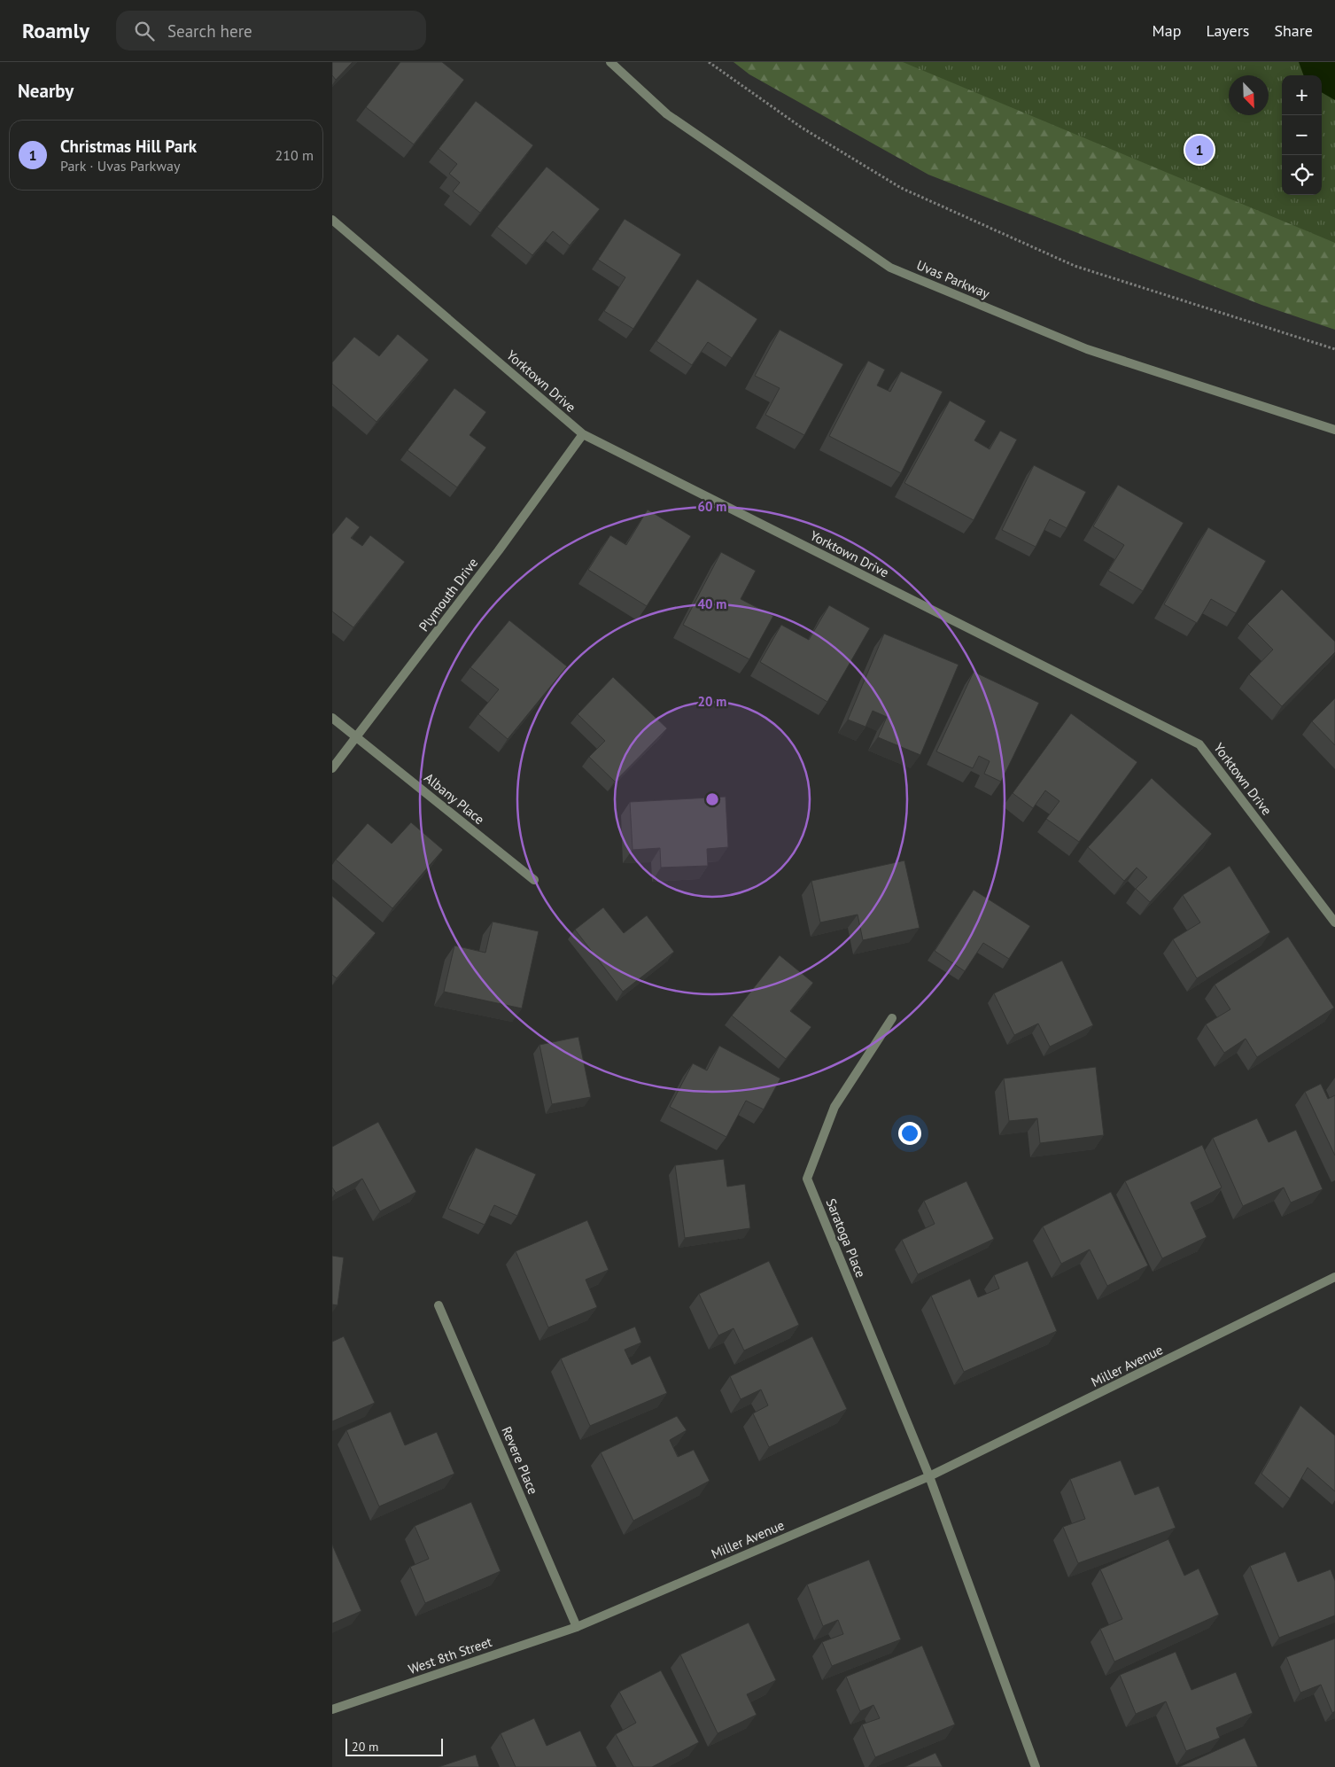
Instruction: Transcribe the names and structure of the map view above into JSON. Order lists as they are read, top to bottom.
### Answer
{
  "streets": {
    "street": [
      "Uvas Parkway",
      "Yorktown Drive",
      "Plymouth Drive",
      "Albany Place",
      "Saratoga Place",
      "Miller Avenue",
      "Revere Place",
      "West 8th Street"
    ]
  },
  "crossings": [
    ["Yorktown Drive", "Plymouth Drive"],
    ["Plymouth Drive", "Albany Place"],
    ["Saratoga Place", "Miller Avenue"],
    ["Miller Avenue", "Revere Place"],
    ["Miller Avenue", "West 8th Street"],
    ["Revere Place", "West 8th Street"]
  ],
  "scale_bar": "20 m",
  "north": "bottom right",
  "page": {
    "header": "Roamly",
    "search": "Search here",
    "nav": ["Map", "Layers", "Share"],
    "heading": "Nearby",
    "map_buttons": ["+", "−"],
    "list": [
      {
        "mark": "1",
        "name": "Christmas Hill Park",
        "note": "Park · Uvas Parkway",
        "value": "210 m"
      }
    ],
    "pins": "1",
    "scale": "20 m"
  },
  "rings": ["60 m", "40 m", "20 m"]
}
